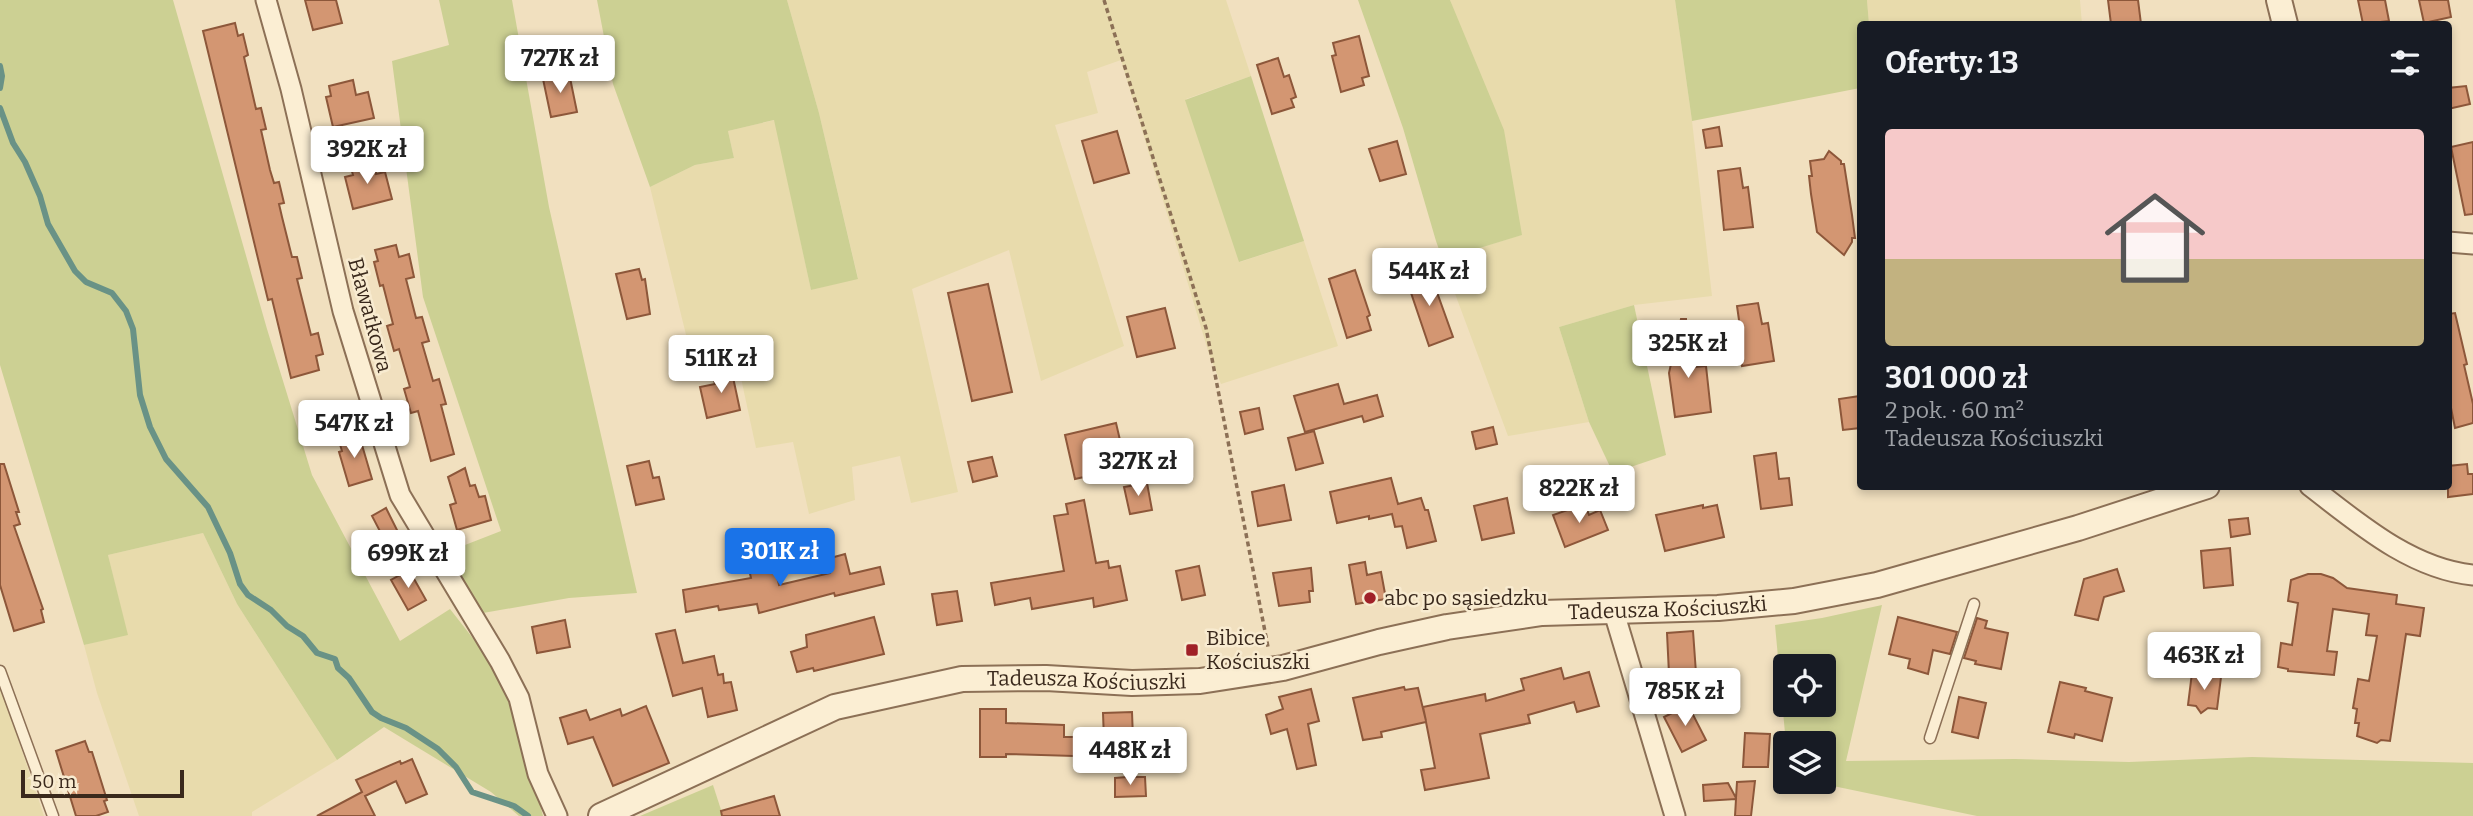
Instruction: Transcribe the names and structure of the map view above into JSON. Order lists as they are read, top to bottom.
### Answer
{
  "streets": {
    "street": ["Bławatkowa", "Tadeusza Kościuszki"]
  },
  "places": {
    "other": ["abc po sąsiedzku"],
    "transit": ["Bibice Kościuszki"]
  },
  "scale_bar": "50 m",
  "page": {
    "heading": "Oferty: 13",
    "price": [
      "727K zł",
      "392K zł",
      "544K zł",
      "325K zł",
      "511K zł",
      "547K zł",
      "327K zł",
      "822K zł",
      "301K zł",
      "699K zł",
      "463K zł",
      "785K zł",
      "448K zł"
    ],
    "list": [
      {
        "name": "301 000 zł",
        "note": "2 pok. · 60 m² · Tadeusza Kościuszki"
      }
    ],
    "scale": "50 m"
  }
}
